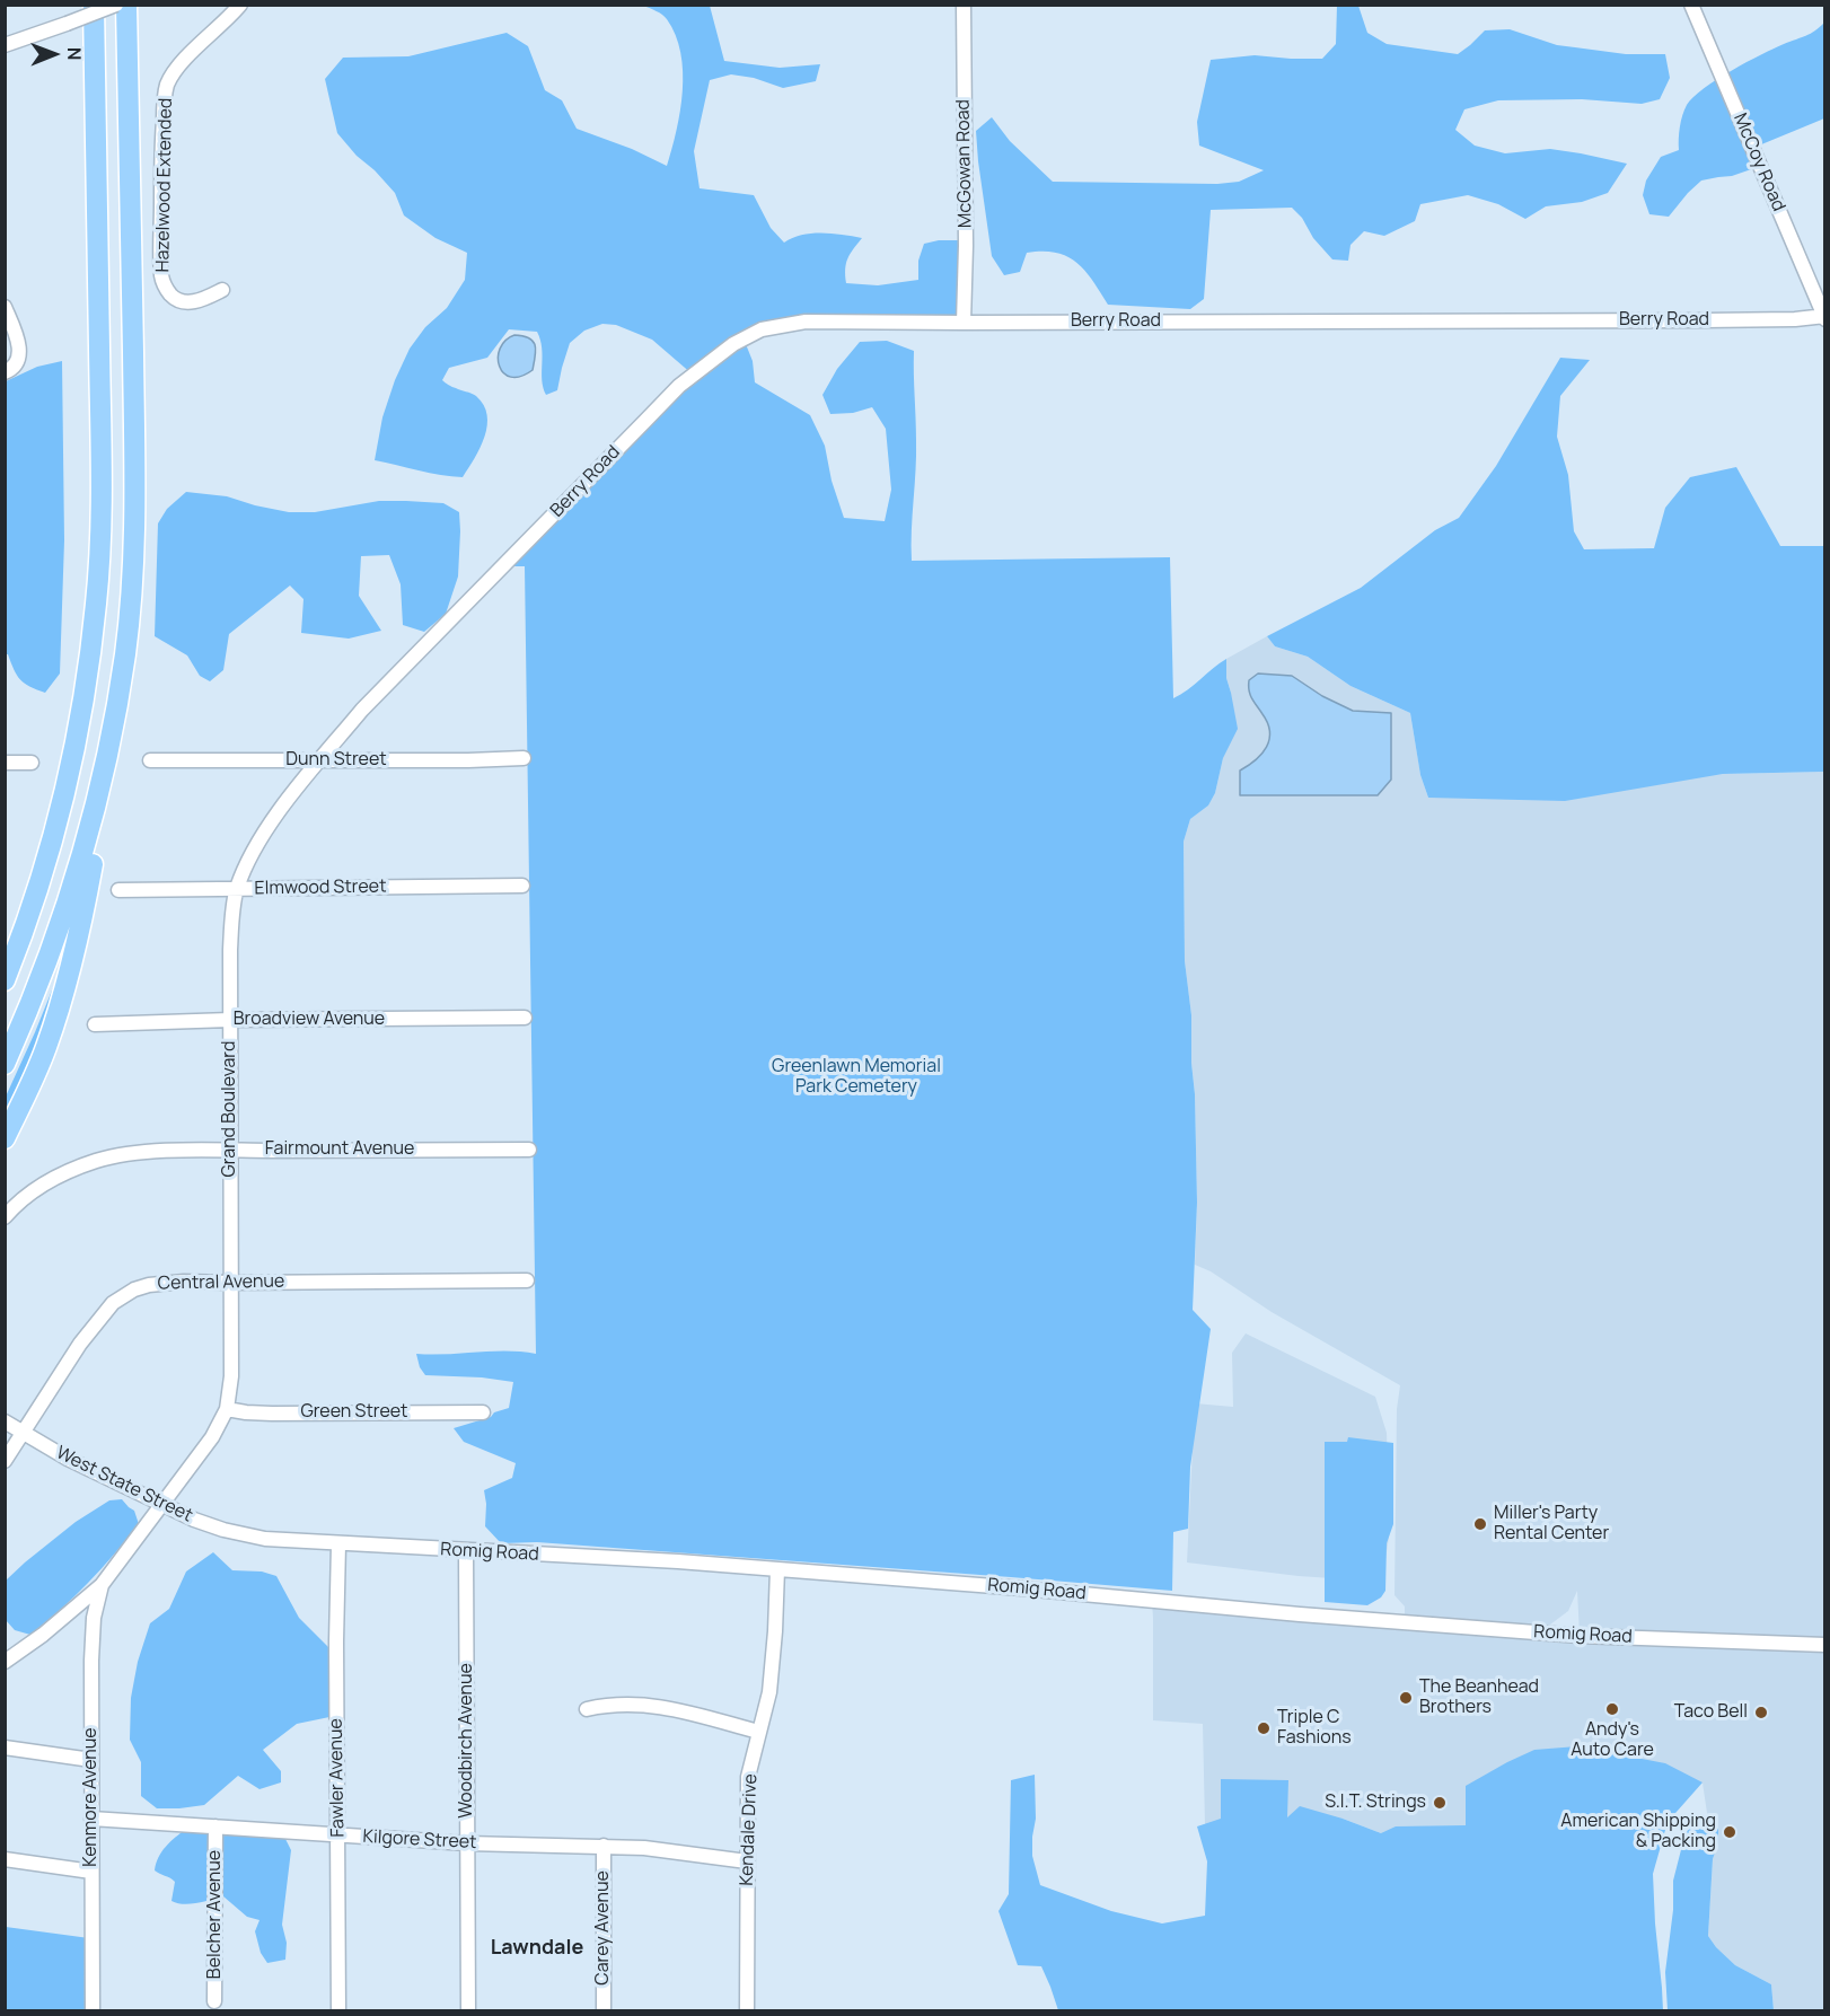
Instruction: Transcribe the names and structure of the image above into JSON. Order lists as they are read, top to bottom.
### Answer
{
  "streets": {
    "street": [
      "McCoy Road",
      "McGowan Road",
      "Hazelwood Extended",
      "Berry Road",
      "Dunn Street",
      "Elmwood Street",
      "Broadview Avenue",
      "Grand Boulevard",
      "Fairmount Avenue",
      "Central Avenue",
      "Green Street",
      "West State Street",
      "Romig Road",
      "Woodbirch Avenue",
      "Fawler Avenue",
      "Kenmore Avenue",
      "Kendale Drive",
      "Kilgore Street",
      "Belcher Avenue",
      "Carey Avenue"
    ]
  },
  "crossings": [
    ["McCoy Road", "Berry Road"],
    ["McGowan Road", "Berry Road"],
    ["Berry Road", "Grand Boulevard"],
    ["Dunn Street", "Grand Boulevard"],
    ["Elmwood Street", "Grand Boulevard"],
    ["Broadview Avenue", "Grand Boulevard"],
    ["Grand Boulevard", "Fairmount Avenue"],
    ["Grand Boulevard", "Central Avenue"],
    ["Grand Boulevard", "Green Street"],
    ["Grand Boulevard", "West State Street"],
    ["Grand Boulevard", "Kenmore Avenue"],
    ["Central Avenue", "West State Street"],
    ["West State Street", "Romig Road"],
    ["Romig Road", "Woodbirch Avenue"],
    ["Romig Road", "Fawler Avenue"],
    ["Romig Road", "Kendale Drive"],
    ["Woodbirch Avenue", "Kilgore Street"],
    ["Fawler Avenue", "Kilgore Street"],
    ["Kenmore Avenue", "Kilgore Street"],
    ["Kendale Drive", "Kilgore Street"],
    ["Kilgore Street", "Belcher Avenue"],
    ["Kilgore Street", "Carey Avenue"]
  ],
  "districts": ["Lawndale"],
  "parks": ["Greenlawn Memorial Park Cemetery"],
  "places": [
    "Miller's Party Rental Center",
    "The Beanhead Brothers",
    "Andy's Auto Care",
    "Taco Bell",
    "Triple C Fashions",
    "S.I.T. Strings",
    "American Shipping & Packing"
  ],
  "north": "right"
}
